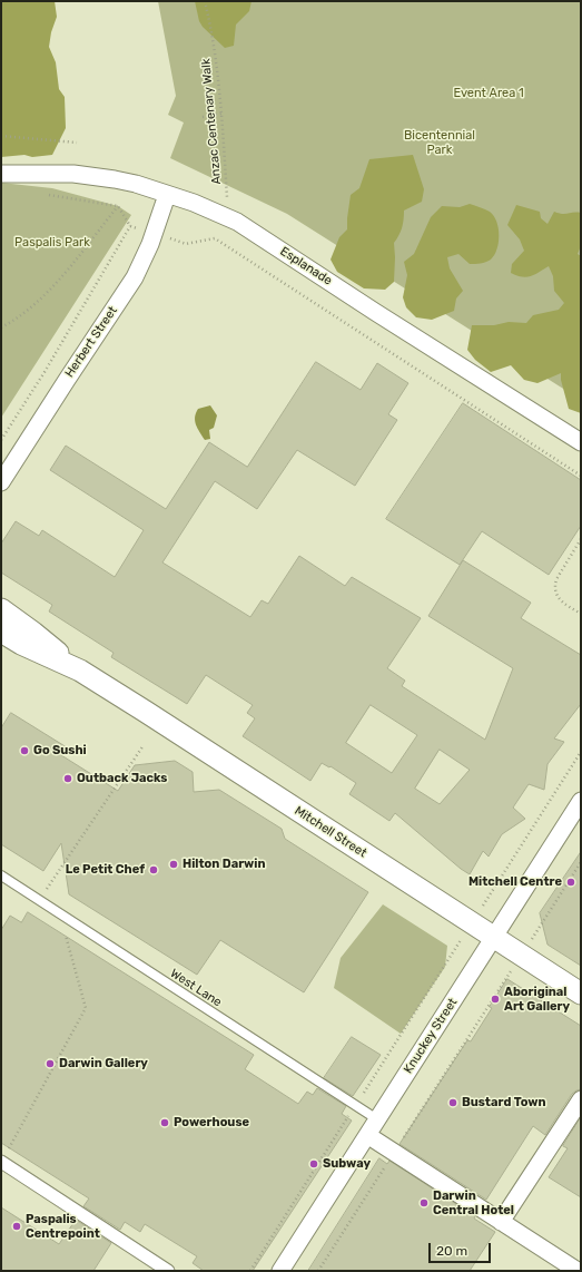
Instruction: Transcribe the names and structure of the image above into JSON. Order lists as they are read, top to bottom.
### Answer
{
  "streets": {
    "street": [
      "Esplanade",
      "Herbert Street",
      "Mitchell Street",
      "Knuckey Street"
    ],
    "lane": ["West Lane"],
    "path": ["Anzac Centenary Walk"]
  },
  "crossings": [
    ["Esplanade", "Herbert Street"],
    ["Mitchell Street", "Knuckey Street"],
    ["West Lane", "Knuckey Street"]
  ],
  "parks": ["Event Area 1", "Bicentennial Park", "Paspalis Park"],
  "places": [
    "Go Sushi",
    "Outback Jacks",
    "Hilton Darwin",
    "Le Petit Chef",
    "Mitchell Centre",
    "Aboriginal Art Gallery",
    "Darwin Gallery",
    "Bustard Town",
    "Powerhouse",
    "Subway",
    "Darwin Central Hotel",
    "Paspalis Centrepoint"
  ],
  "scale_bar": "20 m"
}
